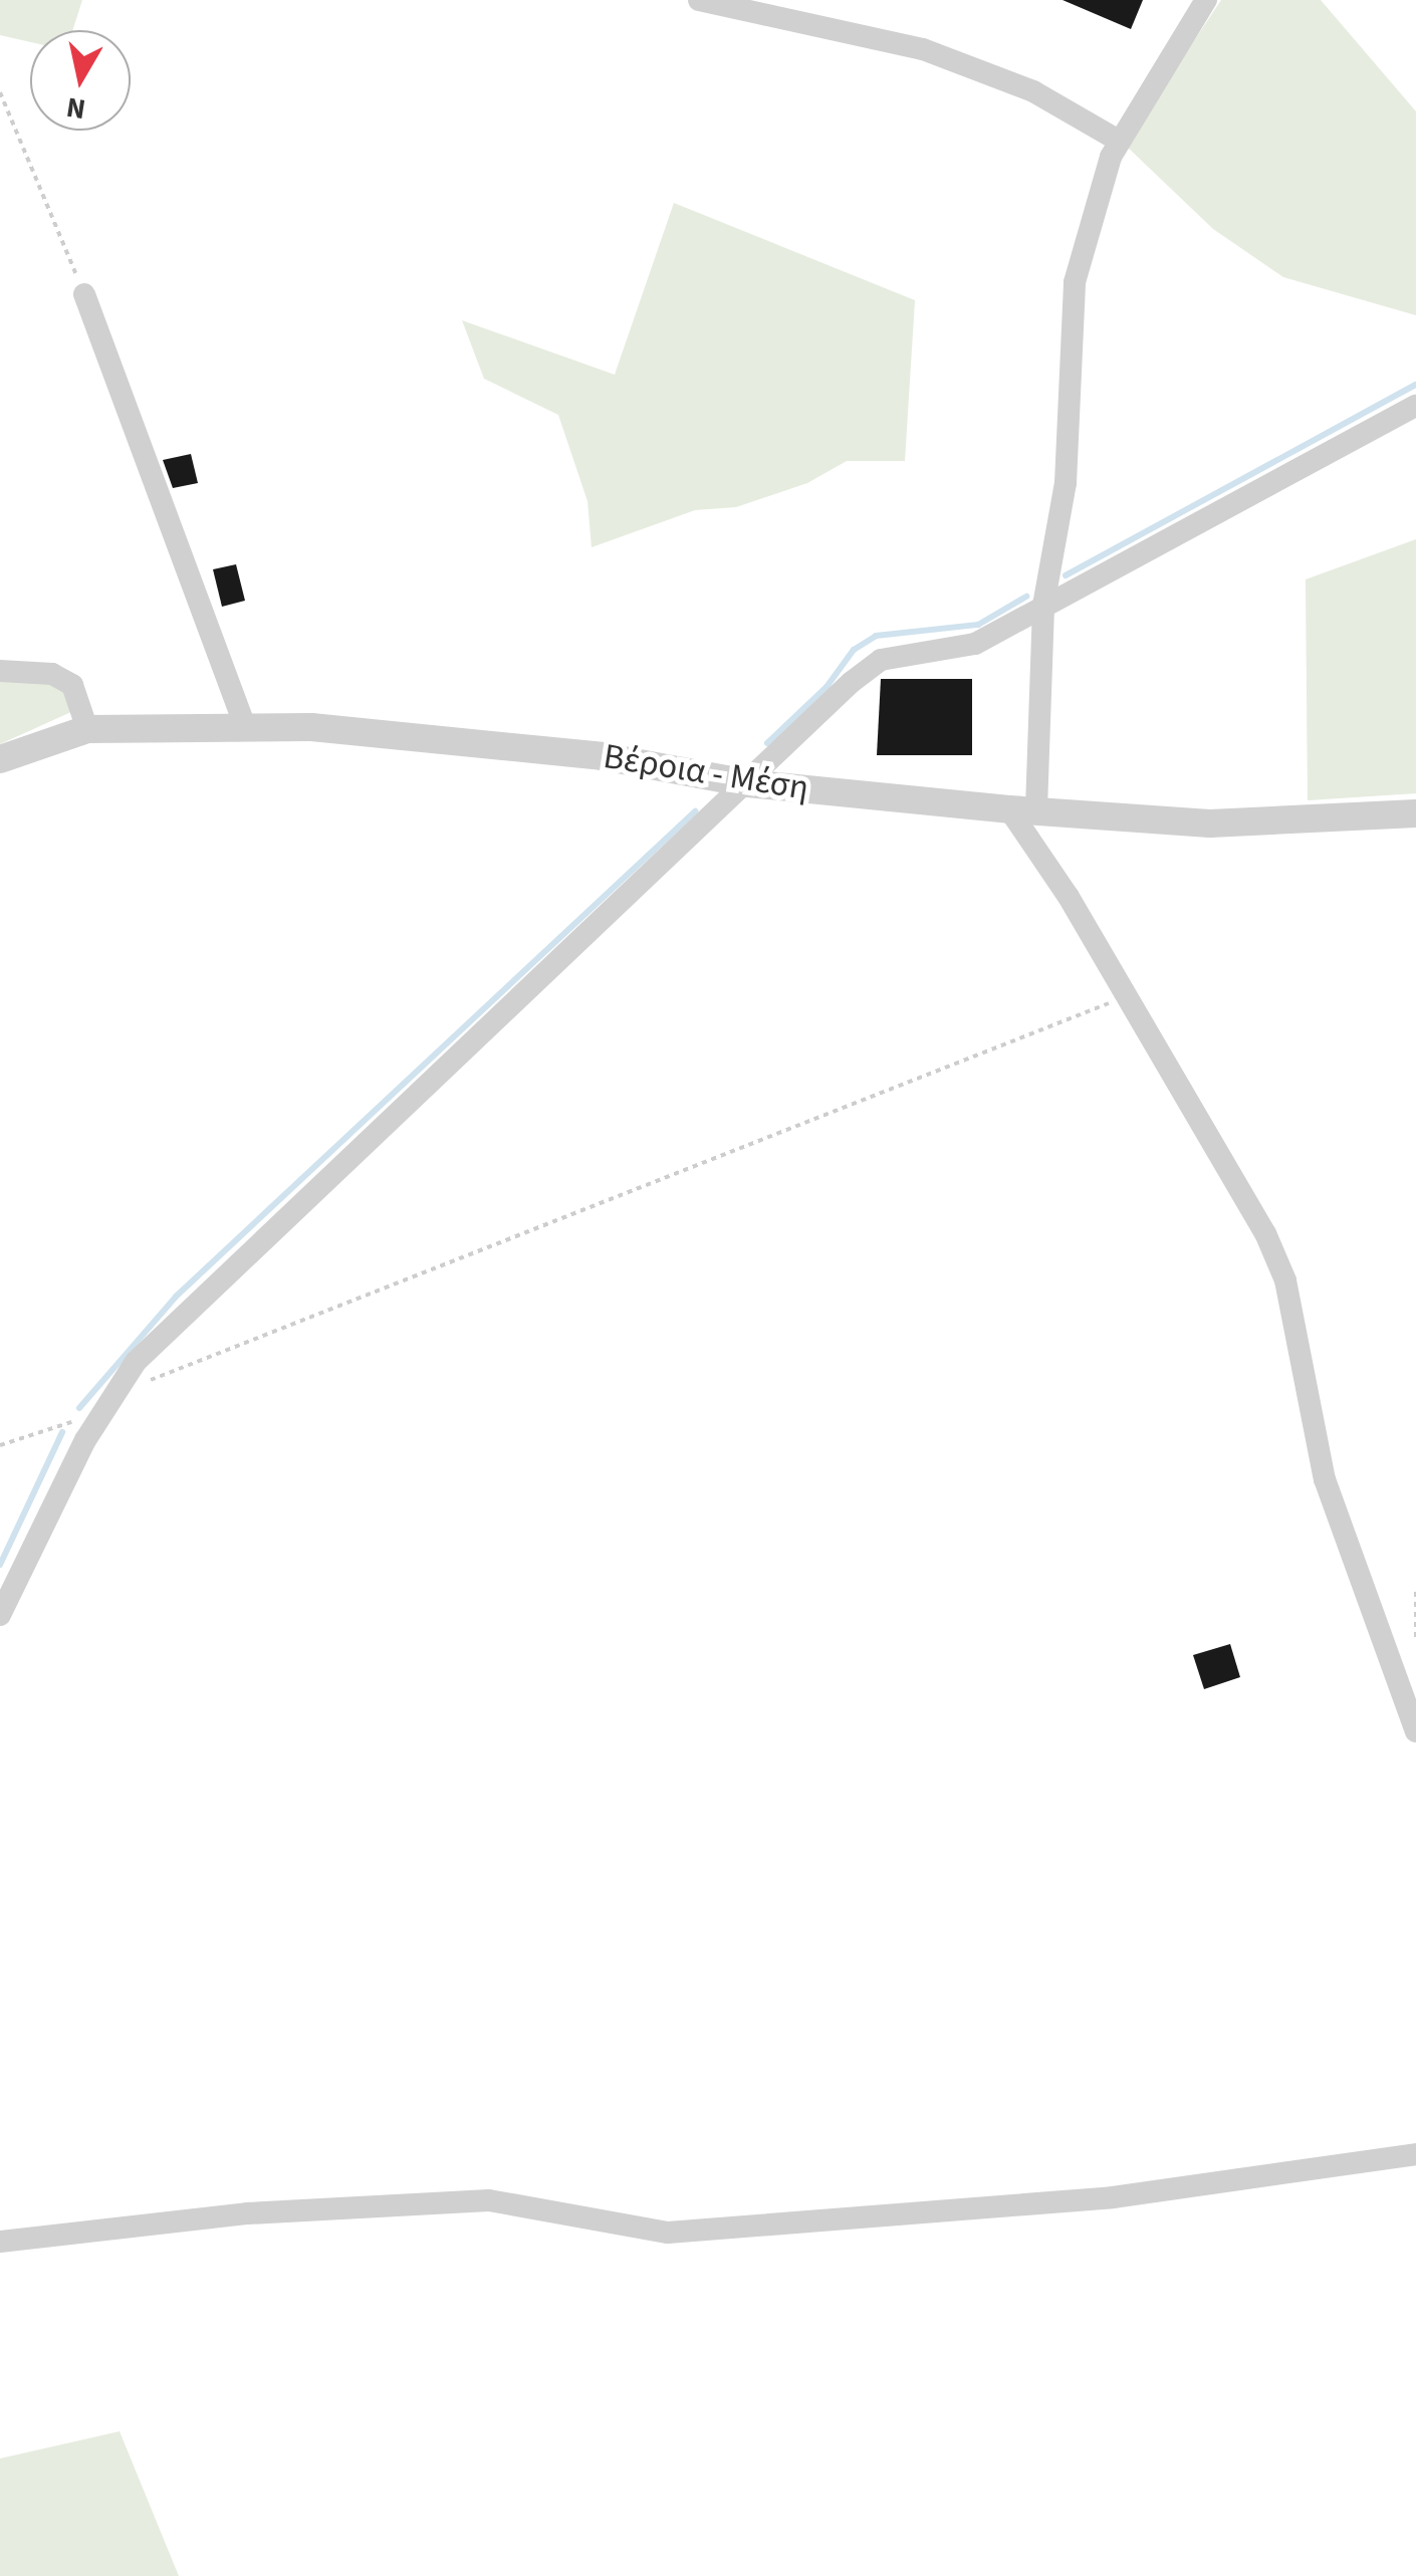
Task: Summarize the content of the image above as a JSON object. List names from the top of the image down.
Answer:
{
  "streets": {
    "street": ["Βέροια - Μέση"]
  },
  "north": "bottom"
}
